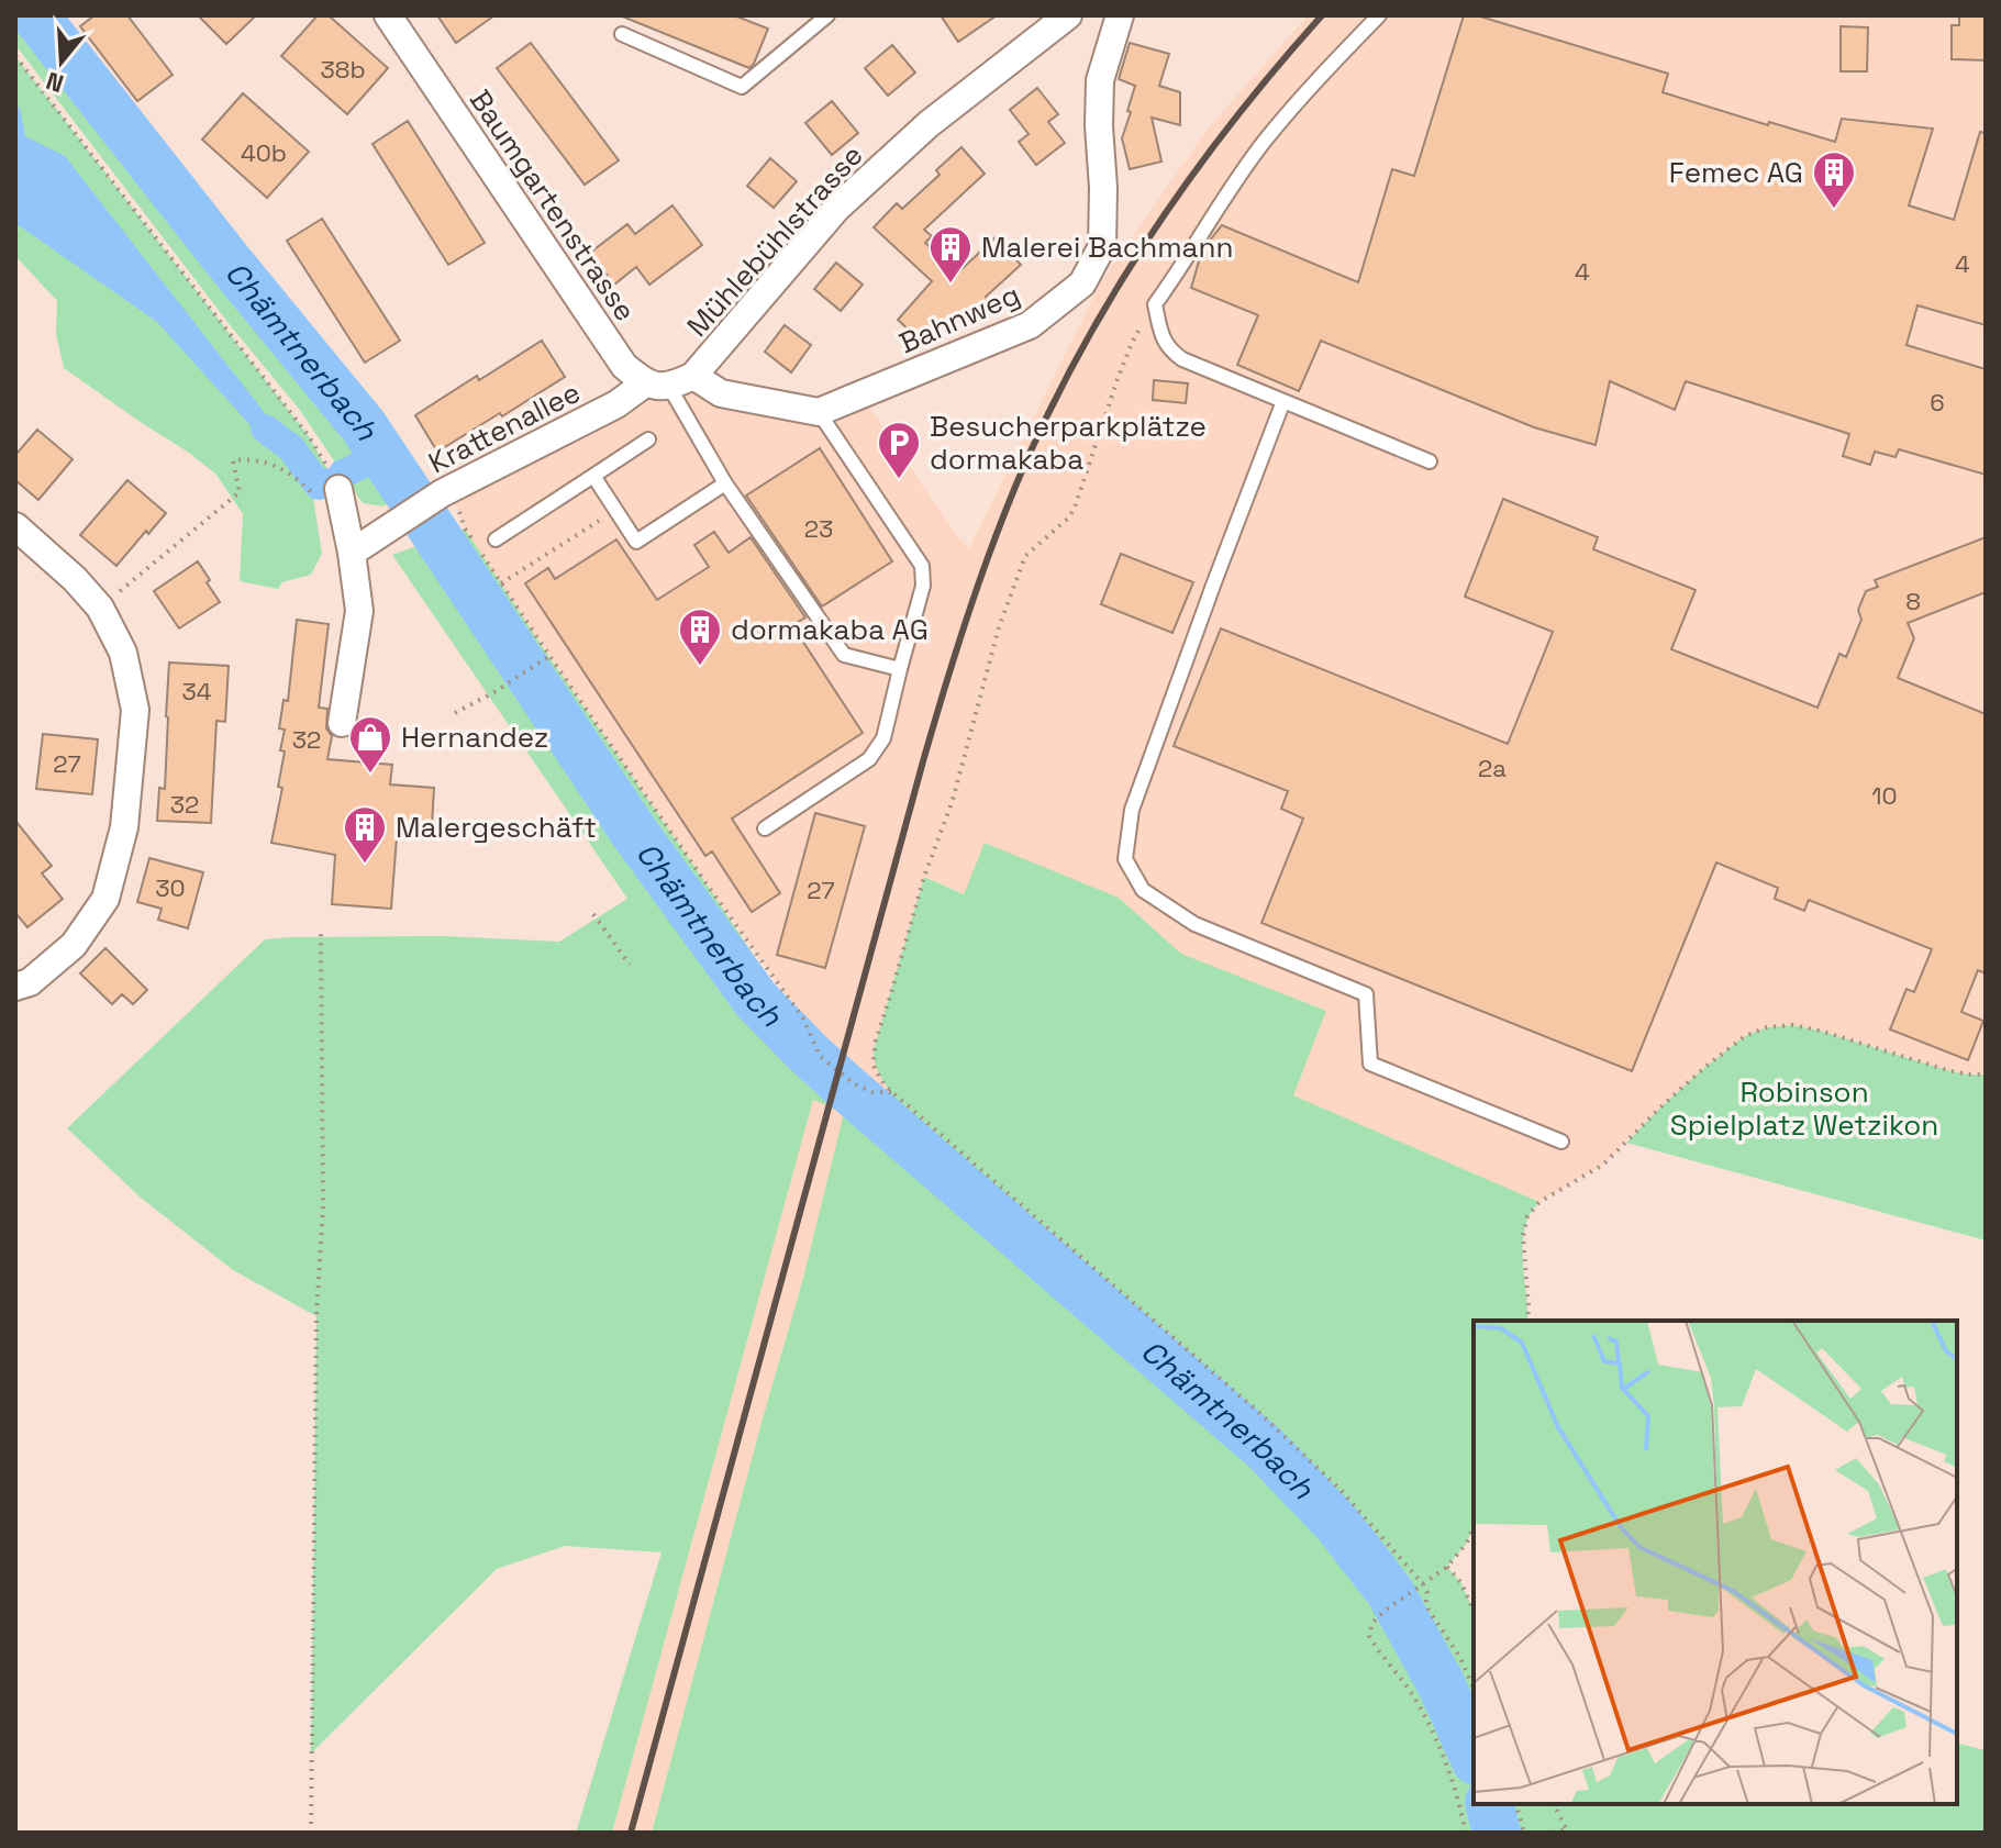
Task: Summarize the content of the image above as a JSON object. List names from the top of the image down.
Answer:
{
  "streets": {
    "street": [
      "Baumgartenstrasse",
      "Mühlebühlstrasse",
      "Bahnweg",
      "Krattenallee"
    ]
  },
  "crossings": [
    ["Baumgartenstrasse", "Mühlebühlstrasse"],
    ["Baumgartenstrasse", "Krattenallee"],
    ["Mühlebühlstrasse", "Krattenallee"]
  ],
  "water": ["Chämtnerbach"],
  "parks": ["Robinson Spielplatz Wetzikon"],
  "places": {
    "building": [
      "Femec AG",
      "Malerei Bachmann",
      "dormakaba AG",
      "Malergeschäft"
    ],
    "parking": ["Besucherparkplätze dormakaba"],
    "shop": ["Hernandez"]
  },
  "house_numbers": [
    "38b",
    "40b",
    "4",
    "4",
    "6",
    "23",
    "8",
    "34",
    "32",
    "27",
    "2a",
    "10",
    "32",
    "30",
    "27"
  ],
  "north": "bottom"
}
